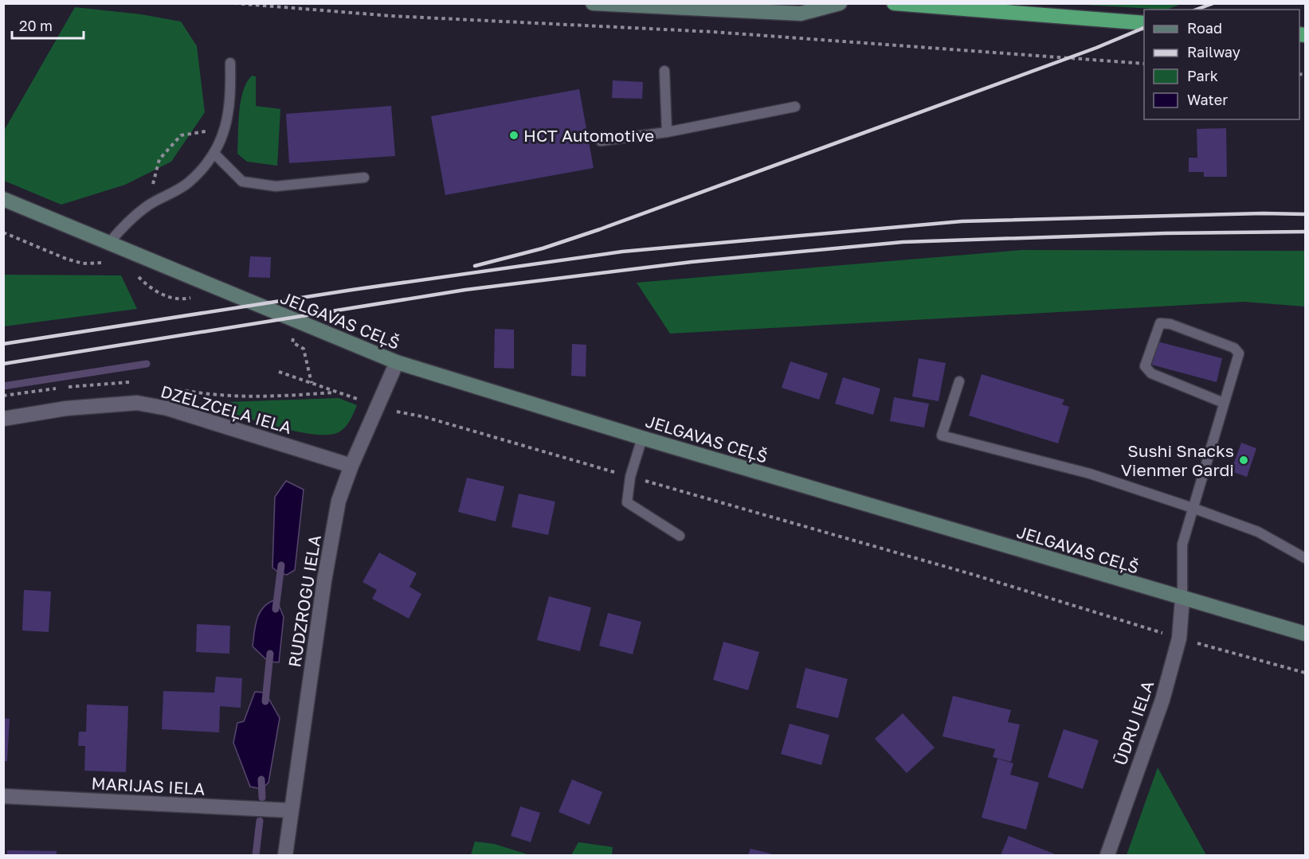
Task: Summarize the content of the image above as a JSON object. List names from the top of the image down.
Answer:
{
  "streets": {
    "main road": ["JELGAVAS CEĻŠ"],
    "street": [
      "DZELZCEĻA IELA",
      "RUDZROGU IELA",
      "ŪDRU IELA",
      "MARIJAS IELA"
    ]
  },
  "crossings": [
    ["JELGAVAS CEĻŠ", "RUDZROGU IELA"],
    ["JELGAVAS CEĻŠ", "ŪDRU IELA"],
    ["DZELZCEĻA IELA", "RUDZROGU IELA"],
    ["RUDZROGU IELA", "MARIJAS IELA"]
  ],
  "places": ["HCT Automotive", "Sushi Snacks Vienmer Gardi"],
  "legend": [
    "Road",
    "Railway",
    "Park",
    "Water"
  ],
  "scale_bar": "20 m"
}
